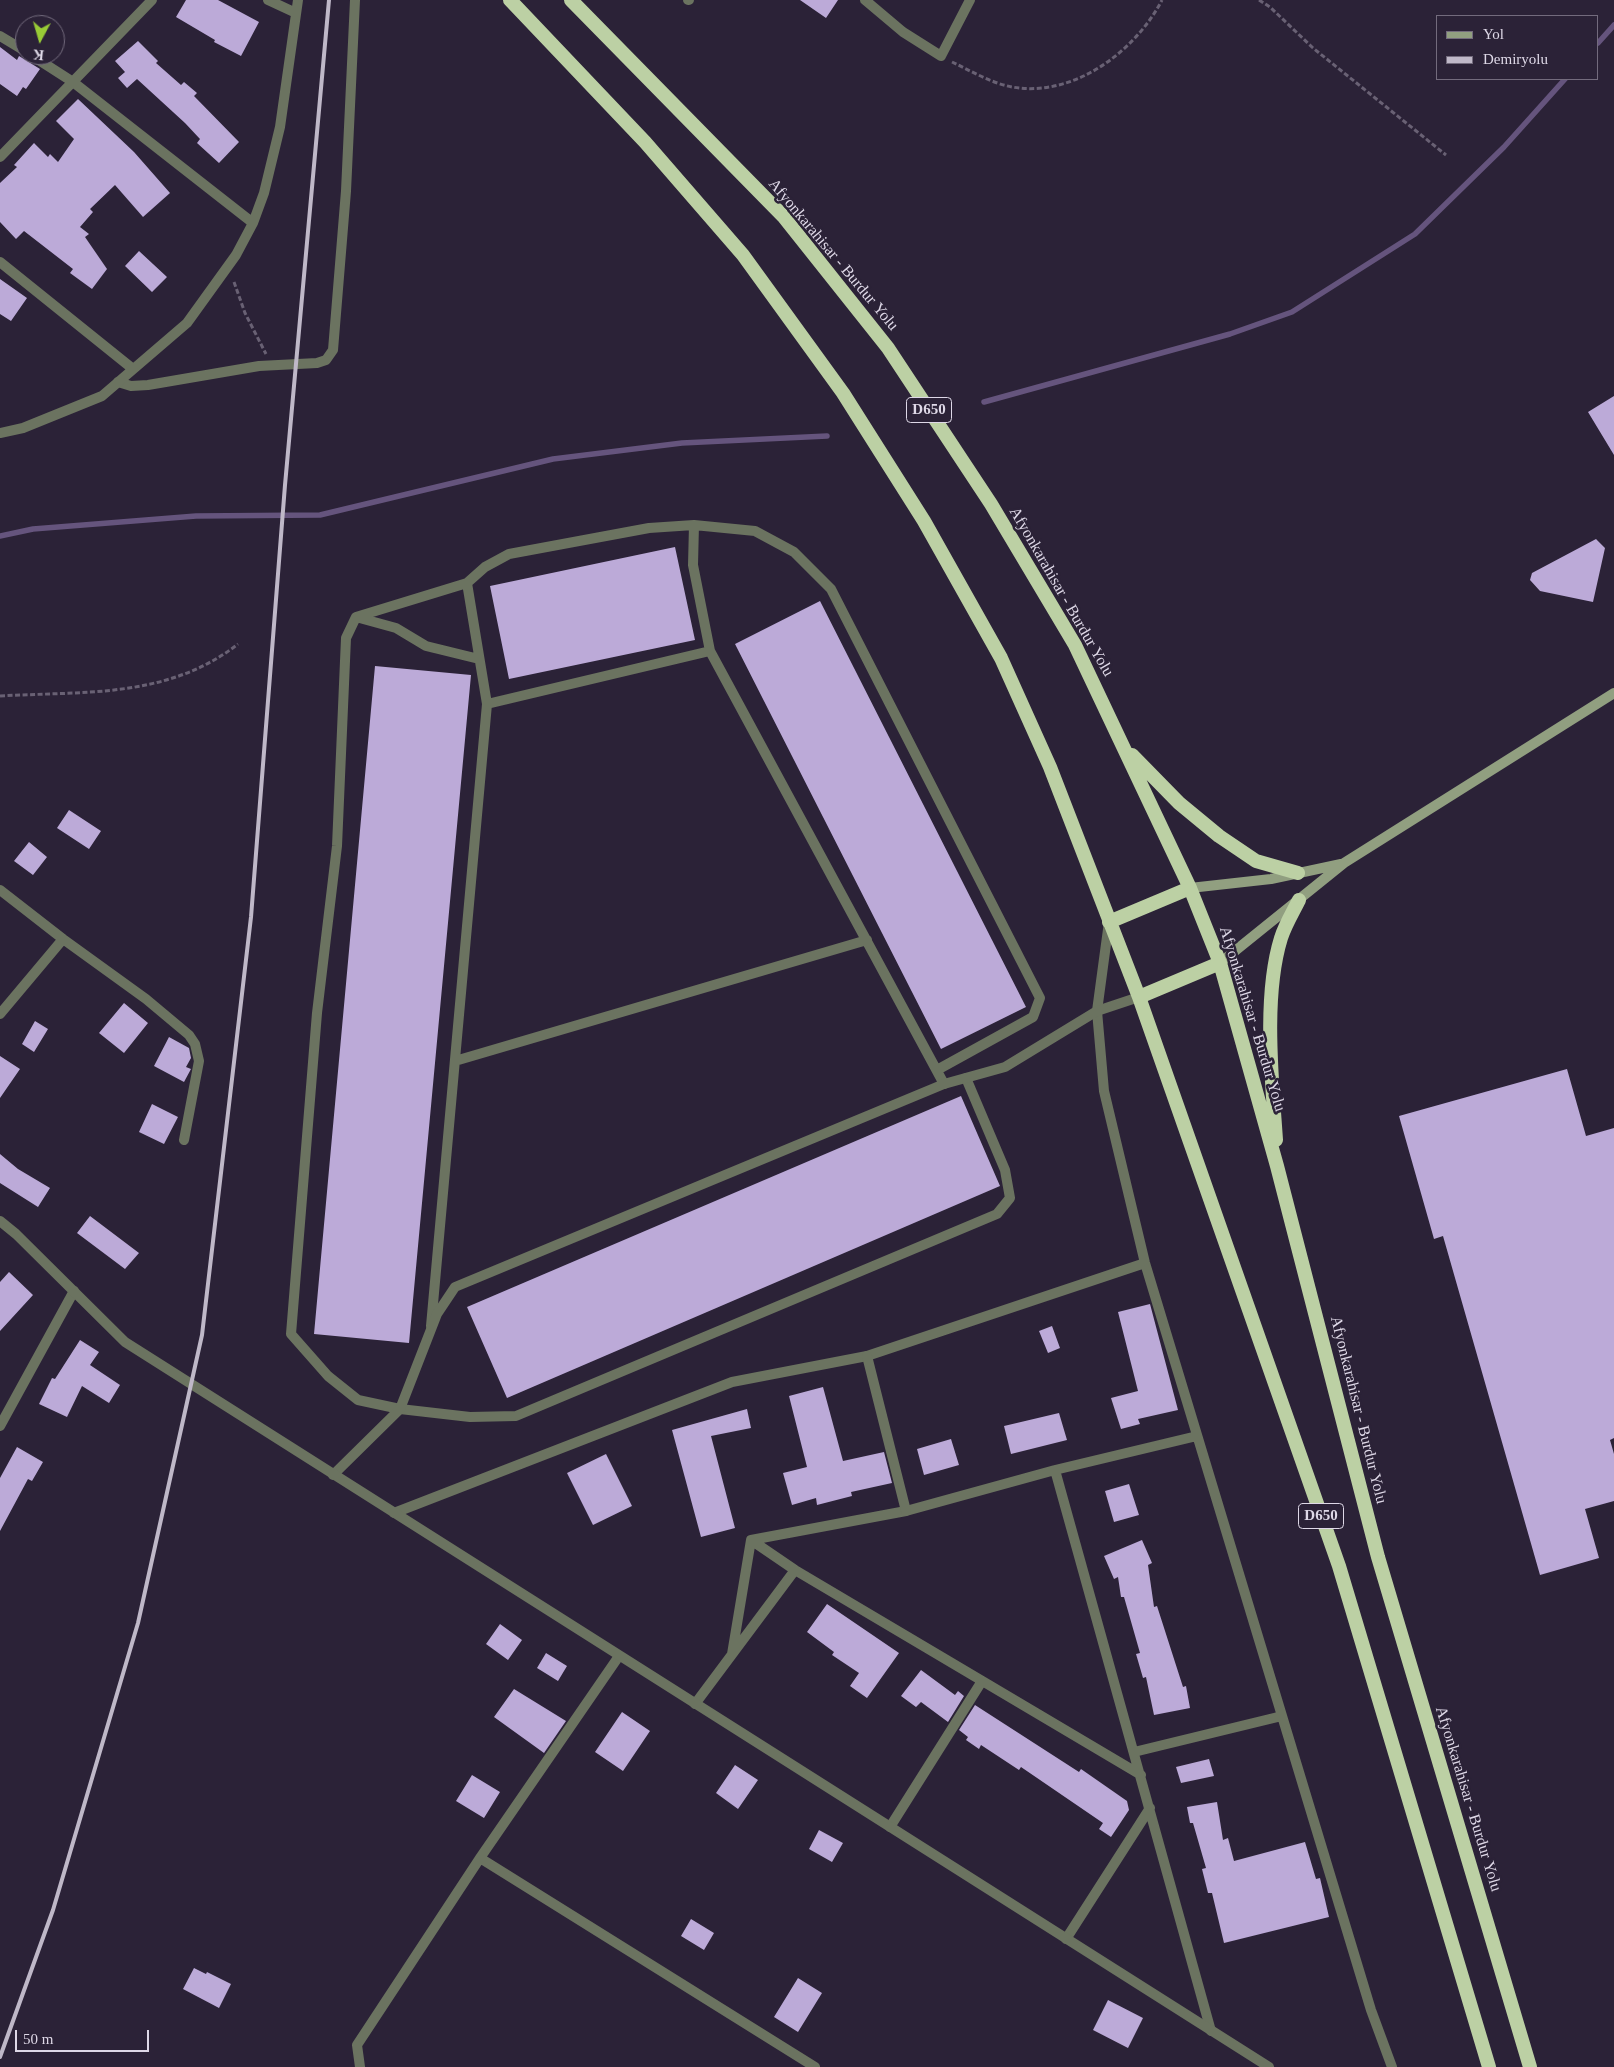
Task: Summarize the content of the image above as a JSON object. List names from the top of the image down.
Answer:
{
  "streets": {
    "highway": ["Afyonkarahisar - Burdur Yolu", "D650"]
  },
  "legend": ["Yol", "Demiryolu"],
  "scale_bar": "50 m",
  "north": "bottom"
}
